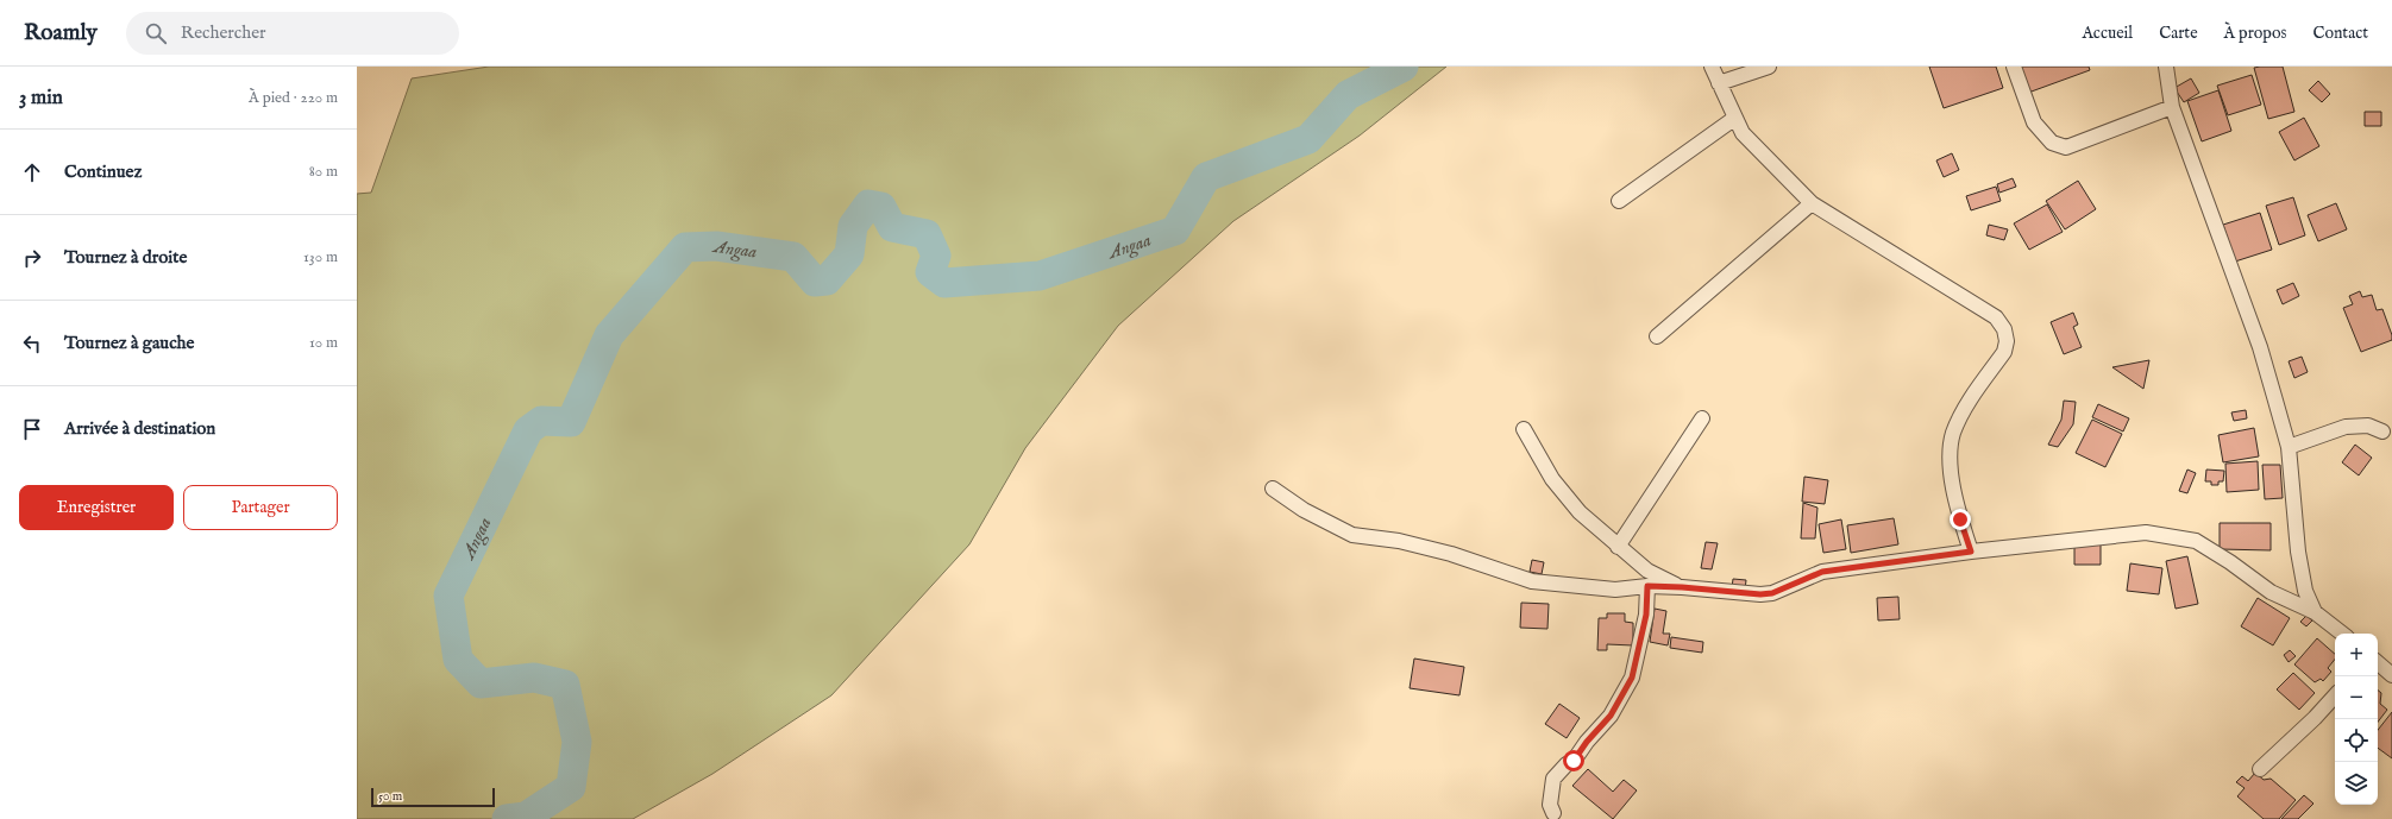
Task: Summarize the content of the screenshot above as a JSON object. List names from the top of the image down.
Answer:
{
  "water": ["Angaa"],
  "scale_bar": "50 m",
  "page": {
    "header": "Roamly",
    "search": "Rechercher",
    "nav": [
      "Accueil",
      "Carte",
      "À propos",
      "Contact"
    ],
    "heading": ["3 min", "À pied · 220 m"],
    "list": [
      ["Continuez", "80 m"],
      ["Tournez à droite", "130 m"],
      ["Tournez à gauche", "10 m"],
      "Arrivée à destination"
    ],
    "buttons": ["Enregistrer", "Partager"],
    "map_buttons": ["+", "−"],
    "scale": "50 m"
  }
}
